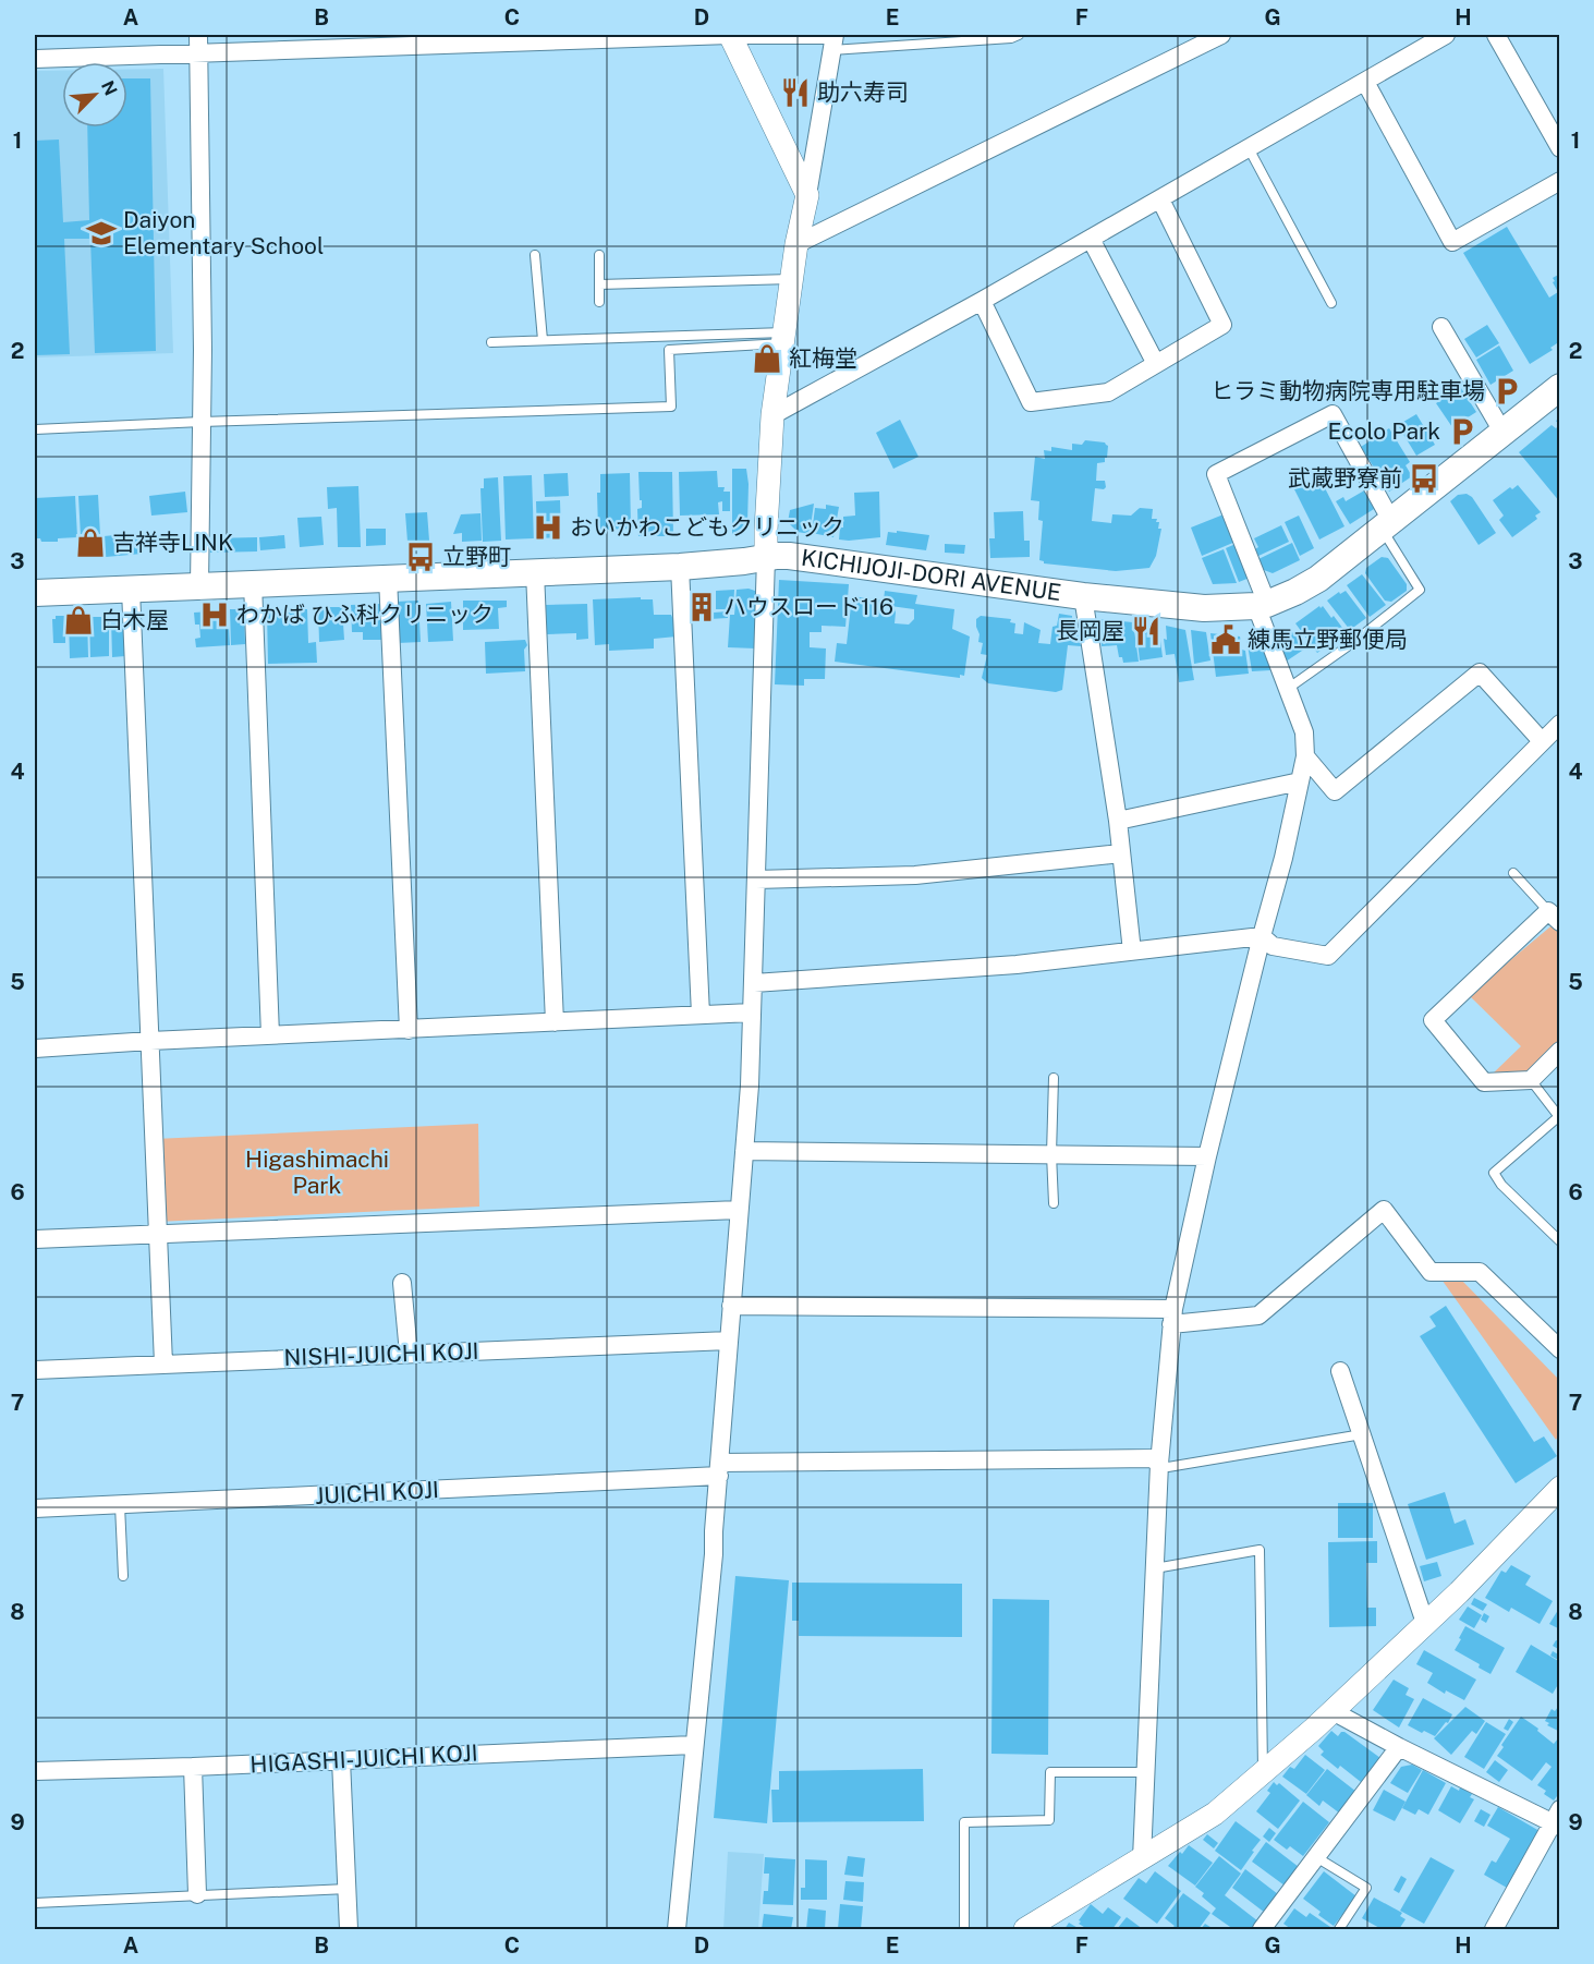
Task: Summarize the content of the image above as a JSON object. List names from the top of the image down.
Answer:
{
  "streets": {
    "main road": ["KICHIJOJI-DORI AVENUE"],
    "street": ["NISHI-JUICHI KOJI", "JUICHI KOJI", "HIGASHI-JUICHI KOJI"]
  },
  "parks": ["Higashimachi Park"],
  "places": {
    "restaurant": ["助六寿司", "長岡屋"],
    "school or university": ["Daiyon Elementary School"],
    "shop": ["紅梅堂", "吉祥寺LINK", "白木屋"],
    "parking": ["ヒラミ動物病院専用駐車場", "Ecolo Park"],
    "bus stop": ["武蔵野寮前", "立野町"],
    "hospital": ["おいかわこどもクリニック", "わかば ひふ科クリニック"],
    "building": ["ハウスロード116"],
    "public building": ["練馬立野郵便局"]
  },
  "north": "top right",
  "grid": {
    "columns": [
      "A",
      "B",
      "C",
      "D",
      "E",
      "F",
      "G",
      "H"
    ],
    "rows": [
      "1",
      "2",
      "3",
      "4",
      "5",
      "6",
      "7",
      "8",
      "9"
    ]
  }
}
